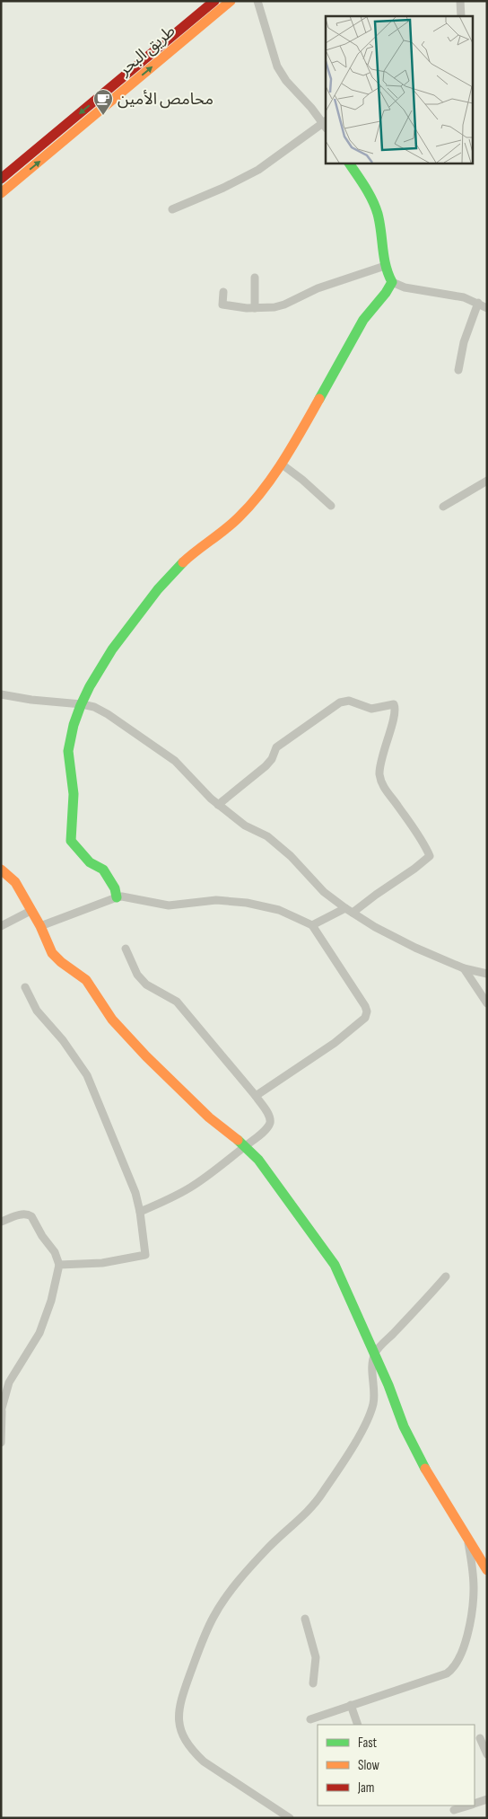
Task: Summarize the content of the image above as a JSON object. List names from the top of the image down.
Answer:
{
  "streets": {
    "main road": ["طريق البحر"]
  },
  "places": {
    "cafe": ["محامص الأمين"]
  },
  "legend": ["Fast", "Slow", "Jam"]
}
